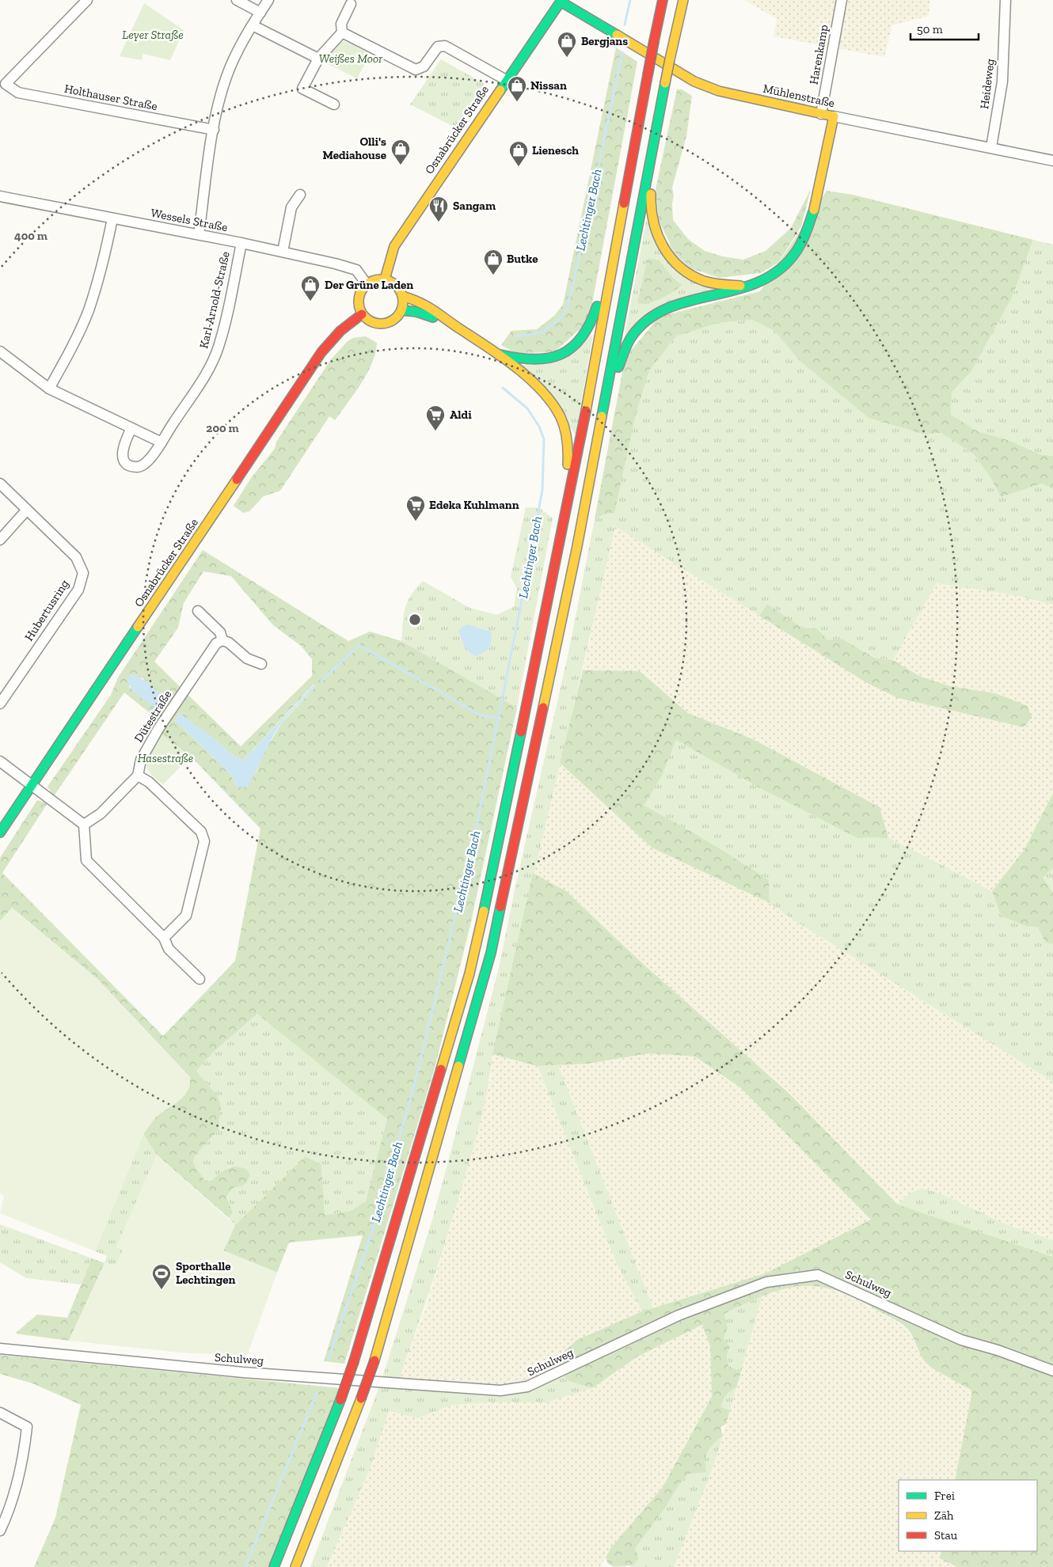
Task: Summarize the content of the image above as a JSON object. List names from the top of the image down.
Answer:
{
  "streets": {
    "main road": ["Mühlenstraße", "Osnabrücker Straße"],
    "street": [
      "Harenkamp",
      "Heideweg",
      "Holthauser Straße",
      "Wessels Straße",
      "Karl-Arnold-Straße",
      "Hubertusring",
      "Dütestraße",
      "Schulweg"
    ]
  },
  "crossings": [
    ["Harenkamp", "Mühlenstraße"],
    ["Heideweg", "Mühlenstraße"],
    ["Mühlenstraße", "Osnabrücker Straße"],
    ["Osnabrücker Straße", "Wessels Straße"],
    ["Wessels Straße", "Karl-Arnold-Straße"]
  ],
  "water": ["Lechtinger Bach"],
  "parks": ["Leyer Straße", "Weißes Moor", "Hasestraße"],
  "places": {
    "shop": [
      "Bergjans",
      "Nissan",
      "Olli's Mediahouse",
      "Lienesch",
      "Butke",
      "Der Grüne Laden"
    ],
    "restaurant": ["Sangam"],
    "supermarket": ["Aldi", "Edeka Kuhlmann"],
    "sports": ["Sporthalle Lechtingen"]
  },
  "legend": ["Frei", "Zäh", "Stau"],
  "scale_bar": "50 m",
  "rings": ["400 m", "200 m"]
}
